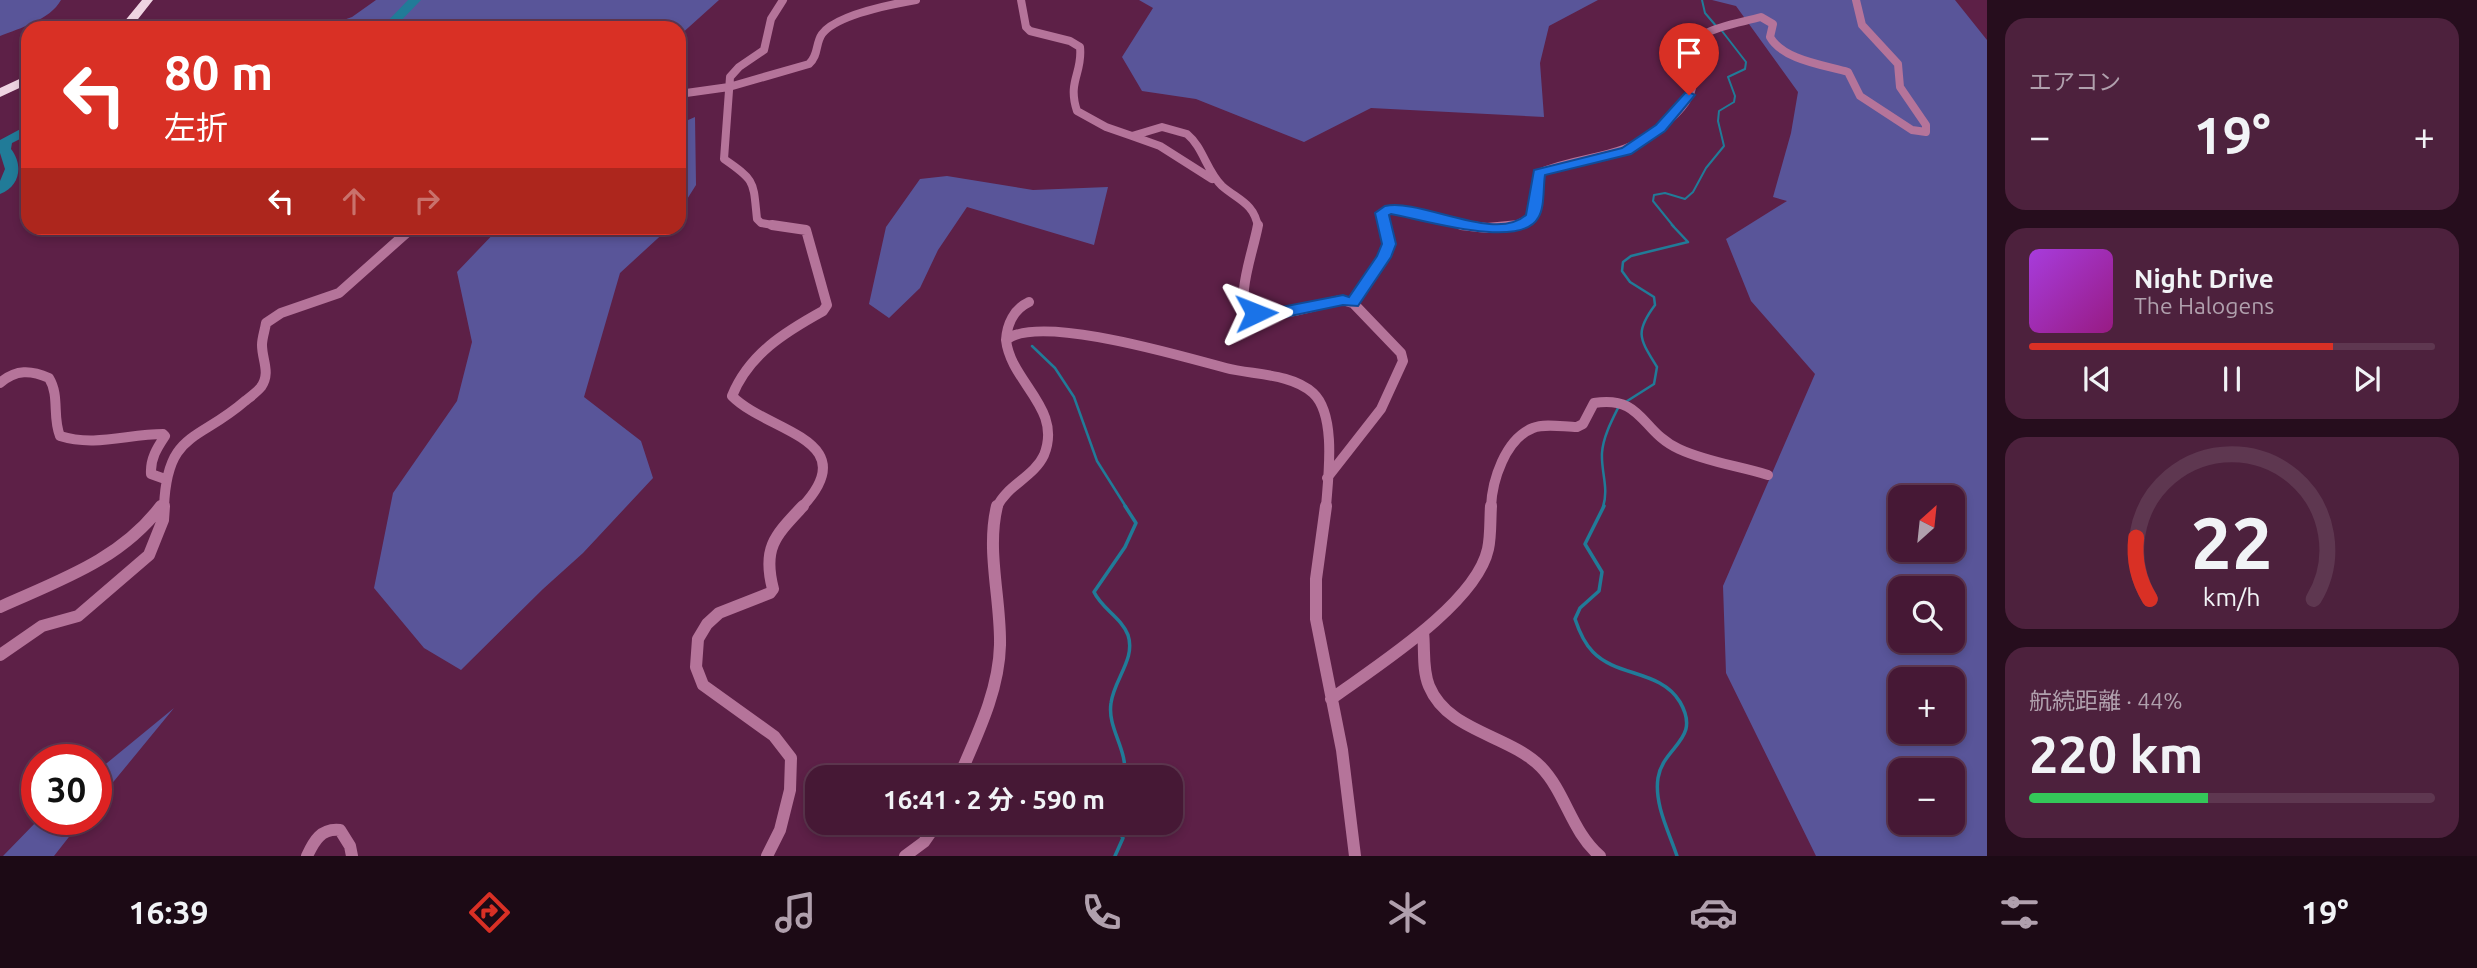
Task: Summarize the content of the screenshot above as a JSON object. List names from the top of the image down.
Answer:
{
  "north": "top right",
  "page": {
    "tile": [
      "エアコン",
      ["航続距離 · 44%", "220 km"]
    ],
    "turn": ["80 m", "左折"],
    "heat": ["−", "19°", "+"],
    "song": ["Night Drive", "The Halogens"],
    "map_buttons": ["+", "−"],
    "limit": "30",
    "trip": "16:41 · 2 分 · 590 m",
    "tabs": ["16:39", "19°"],
    "gauge": ["22", "km/h"]
  }
}
